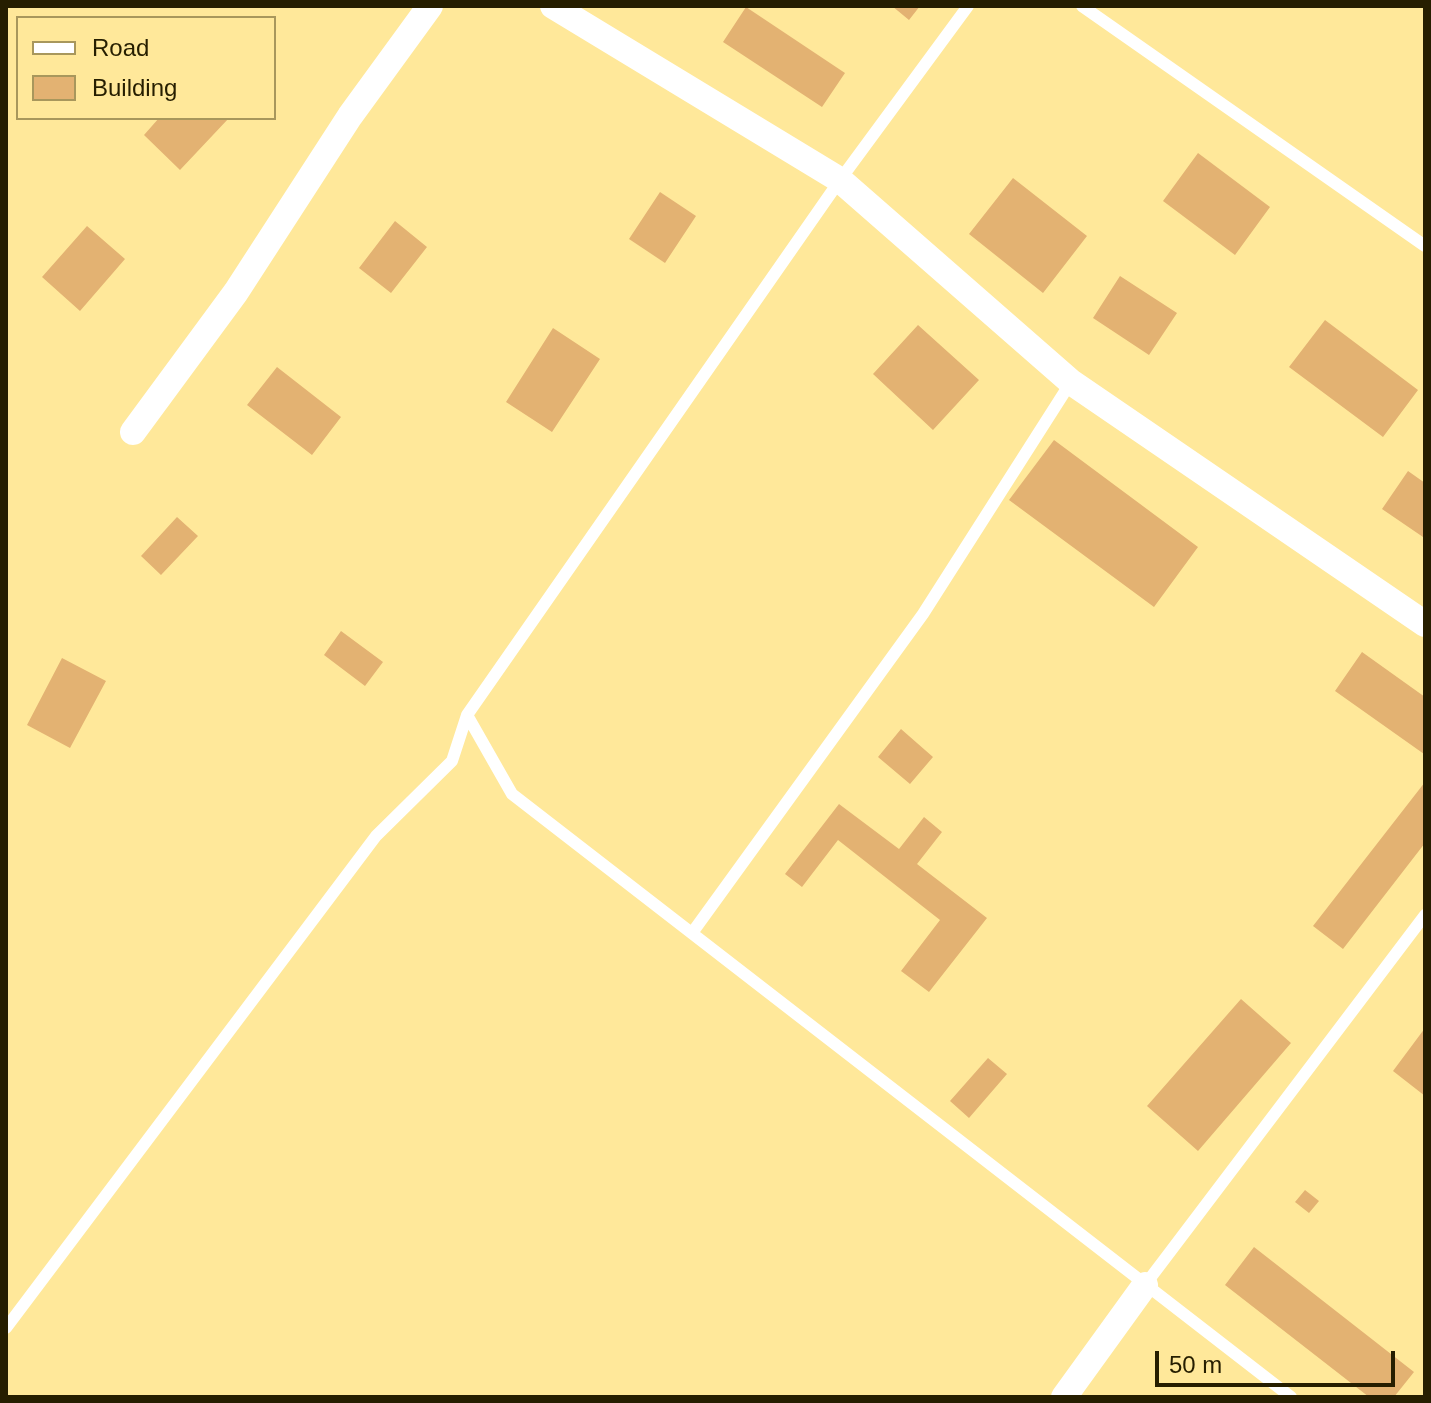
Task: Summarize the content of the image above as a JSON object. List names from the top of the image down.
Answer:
{
  "legend": ["Road", "Building"],
  "scale_bar": "50 m"
}
